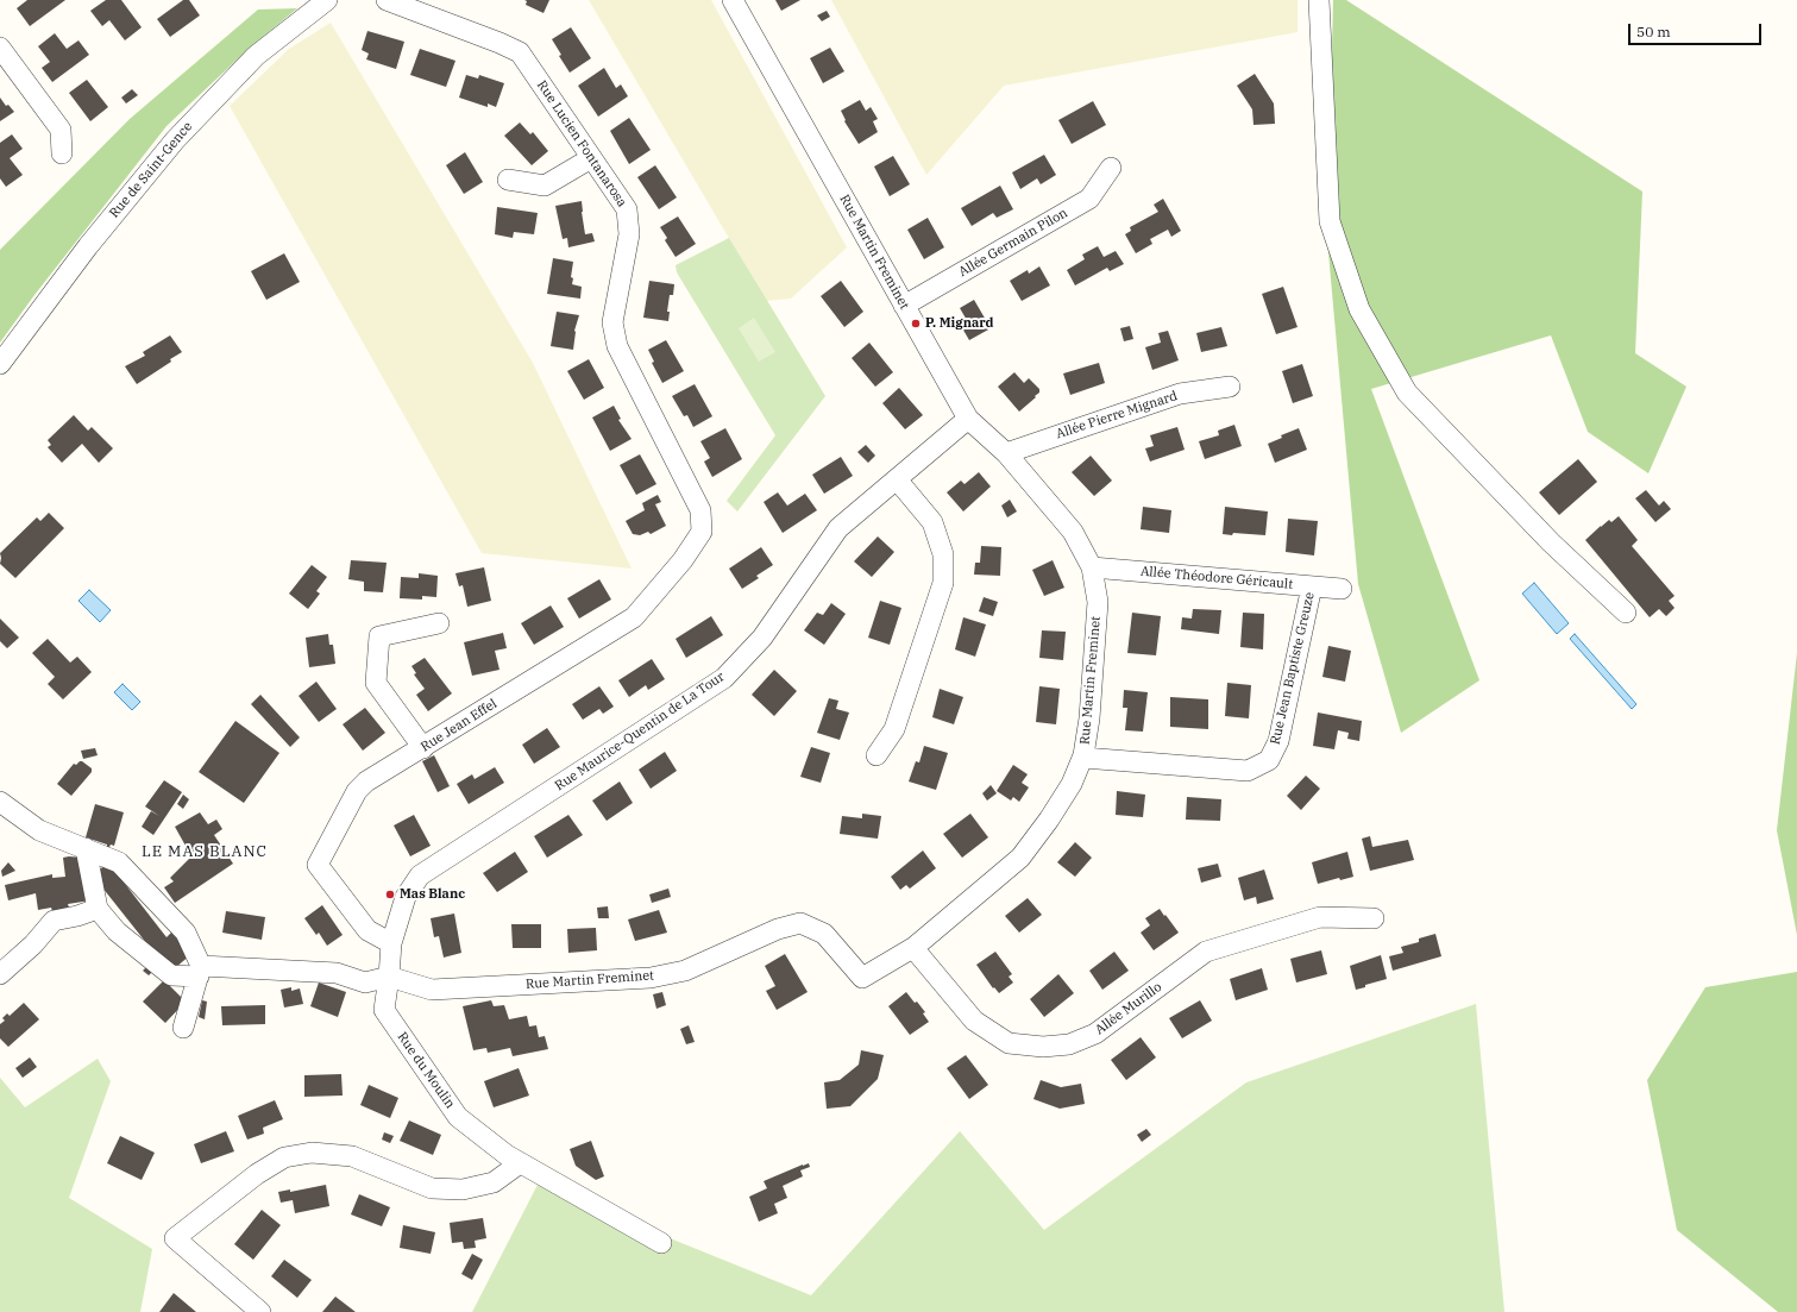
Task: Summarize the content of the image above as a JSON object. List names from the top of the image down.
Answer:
{
  "streets": {
    "street": [
      "Rue Lucien Fontanarosa",
      "Rue de Saint-Gence",
      "Allée Germain Pilon",
      "Rue Martin Freminet",
      "Allée Pierre Mignard",
      "Allée Théodore Géricault",
      "Rue Jean Baptiste Greuze",
      "Rue Jean Effel",
      "Rue Maurice-Quentin de La Tour",
      "Allée Murillo",
      "Rue du Moulin"
    ]
  },
  "crossings": [
    ["Rue Lucien Fontanarosa", "Rue Jean Effel"],
    ["Allée Germain Pilon", "Rue Martin Freminet"],
    ["Rue Martin Freminet", "Allée Pierre Mignard"],
    ["Rue Martin Freminet", "Allée Théodore Géricault"],
    ["Rue Martin Freminet", "Rue Jean Baptiste Greuze"],
    ["Rue Martin Freminet", "Rue Maurice-Quentin de La Tour"],
    ["Rue Martin Freminet", "Allée Murillo"],
    ["Rue Martin Freminet", "Rue du Moulin"],
    ["Allée Théodore Géricault", "Rue Jean Baptiste Greuze"],
    ["Rue Jean Effel", "Rue Maurice-Quentin de La Tour"],
    ["Rue Maurice-Quentin de La Tour", "Rue du Moulin"]
  ],
  "districts": ["LE MAS BLANC"],
  "places": ["P. Mignard", "Mas Blanc"],
  "scale_bar": "50 m"
}
